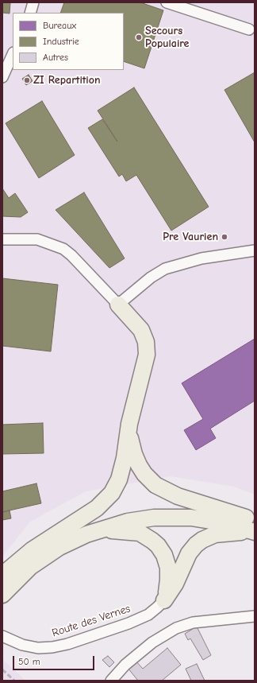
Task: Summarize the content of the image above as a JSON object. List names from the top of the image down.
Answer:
{
  "streets": {
    "street": ["Route des Vernes"]
  },
  "places": ["Secours Populaire", "ZI Repartition", "Pre Vaurien"],
  "legend": ["Bureaux", "Industrie", "Autres"],
  "scale_bar": "50 m"
}
